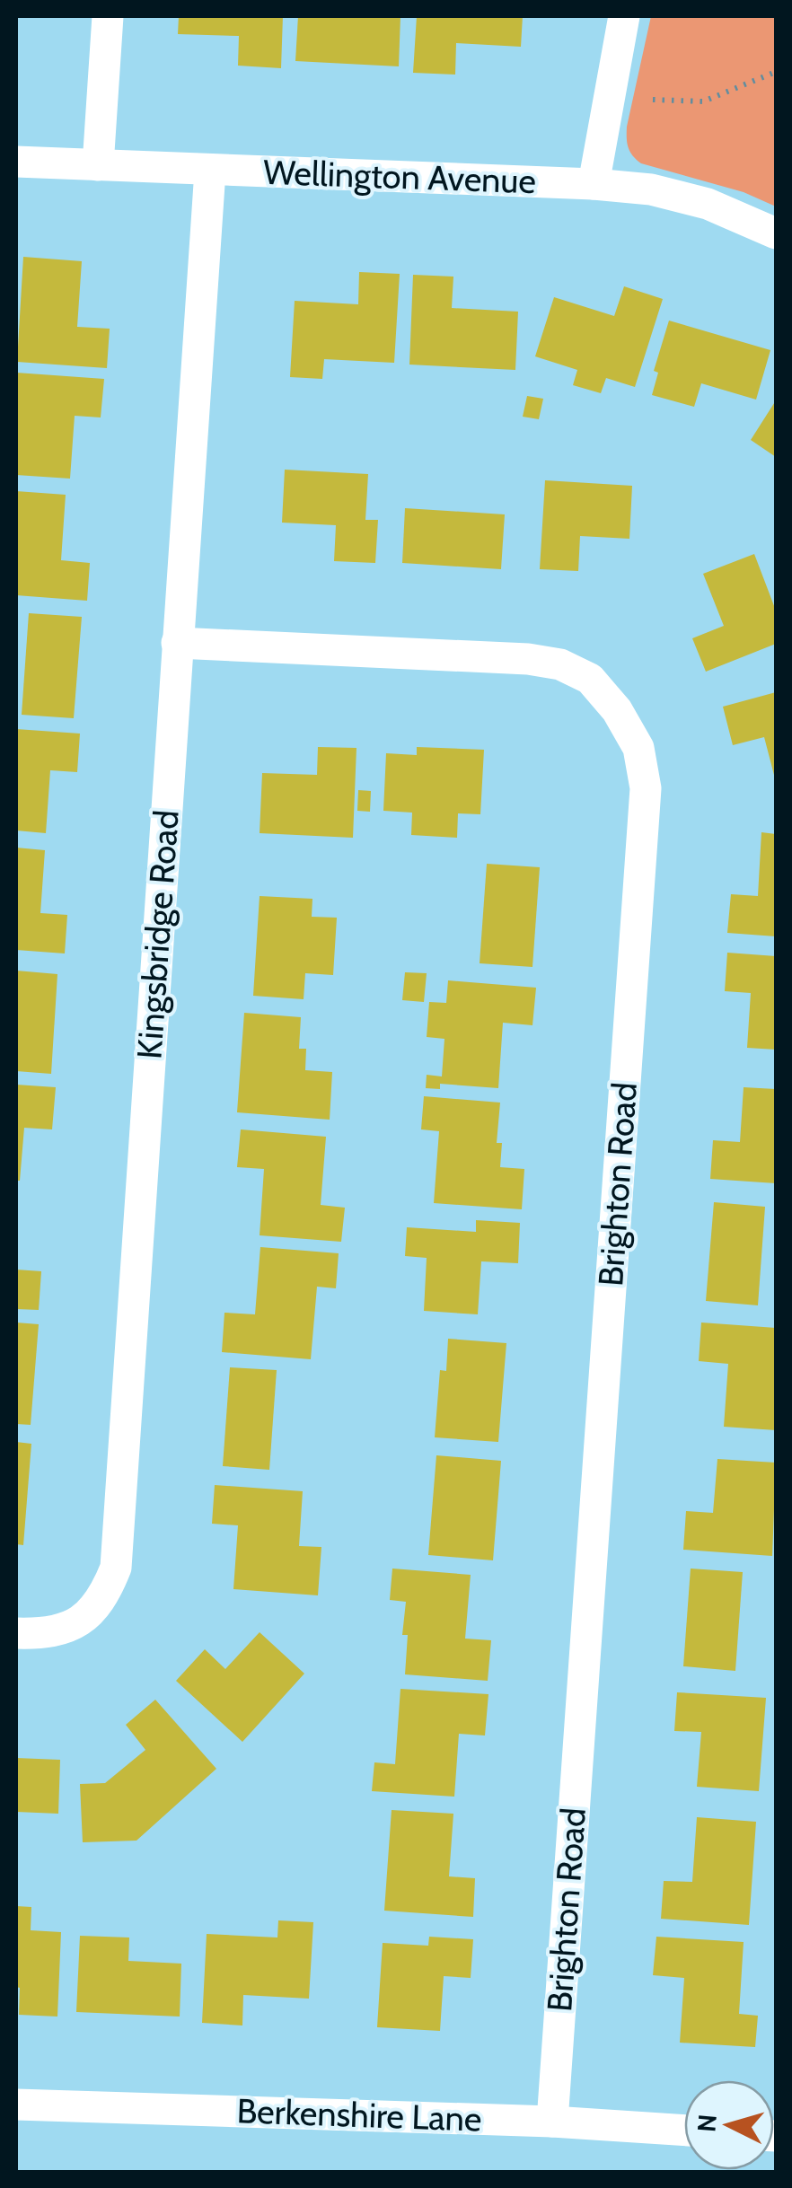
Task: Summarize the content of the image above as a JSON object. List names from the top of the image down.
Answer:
{
  "streets": {
    "street": [
      "Wellington Avenue",
      "Kingsbridge Road",
      "Brighton Road",
      "Berkenshire Lane"
    ]
  },
  "crossings": [
    ["Wellington Avenue", "Kingsbridge Road"],
    ["Kingsbridge Road", "Brighton Road"],
    ["Brighton Road", "Berkenshire Lane"]
  ],
  "north": "left"
}
